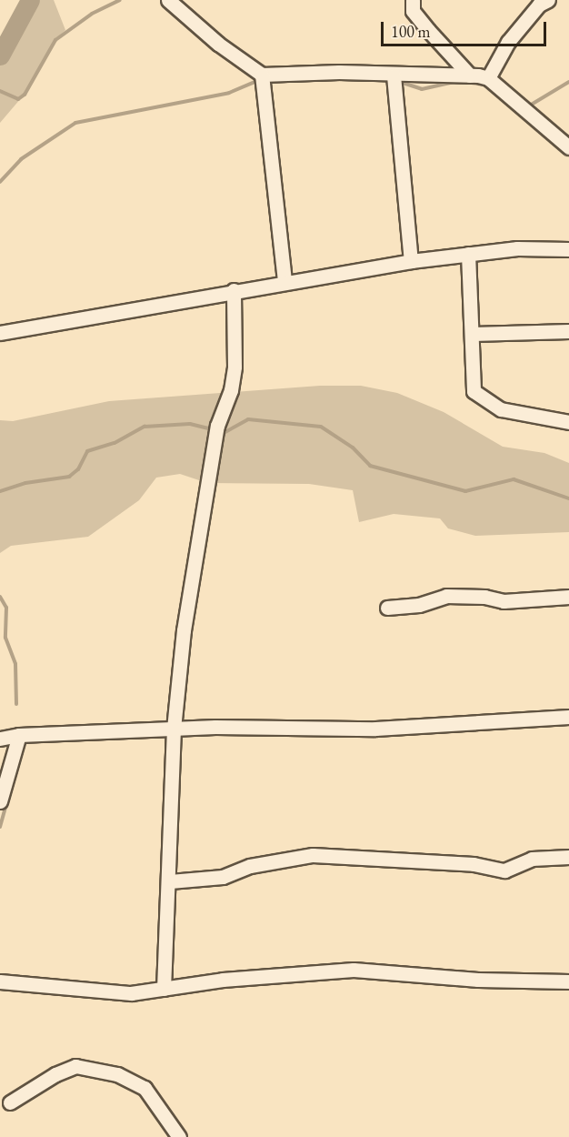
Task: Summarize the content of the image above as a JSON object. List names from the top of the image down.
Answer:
{
  "scale_bar": "100 m"
}
